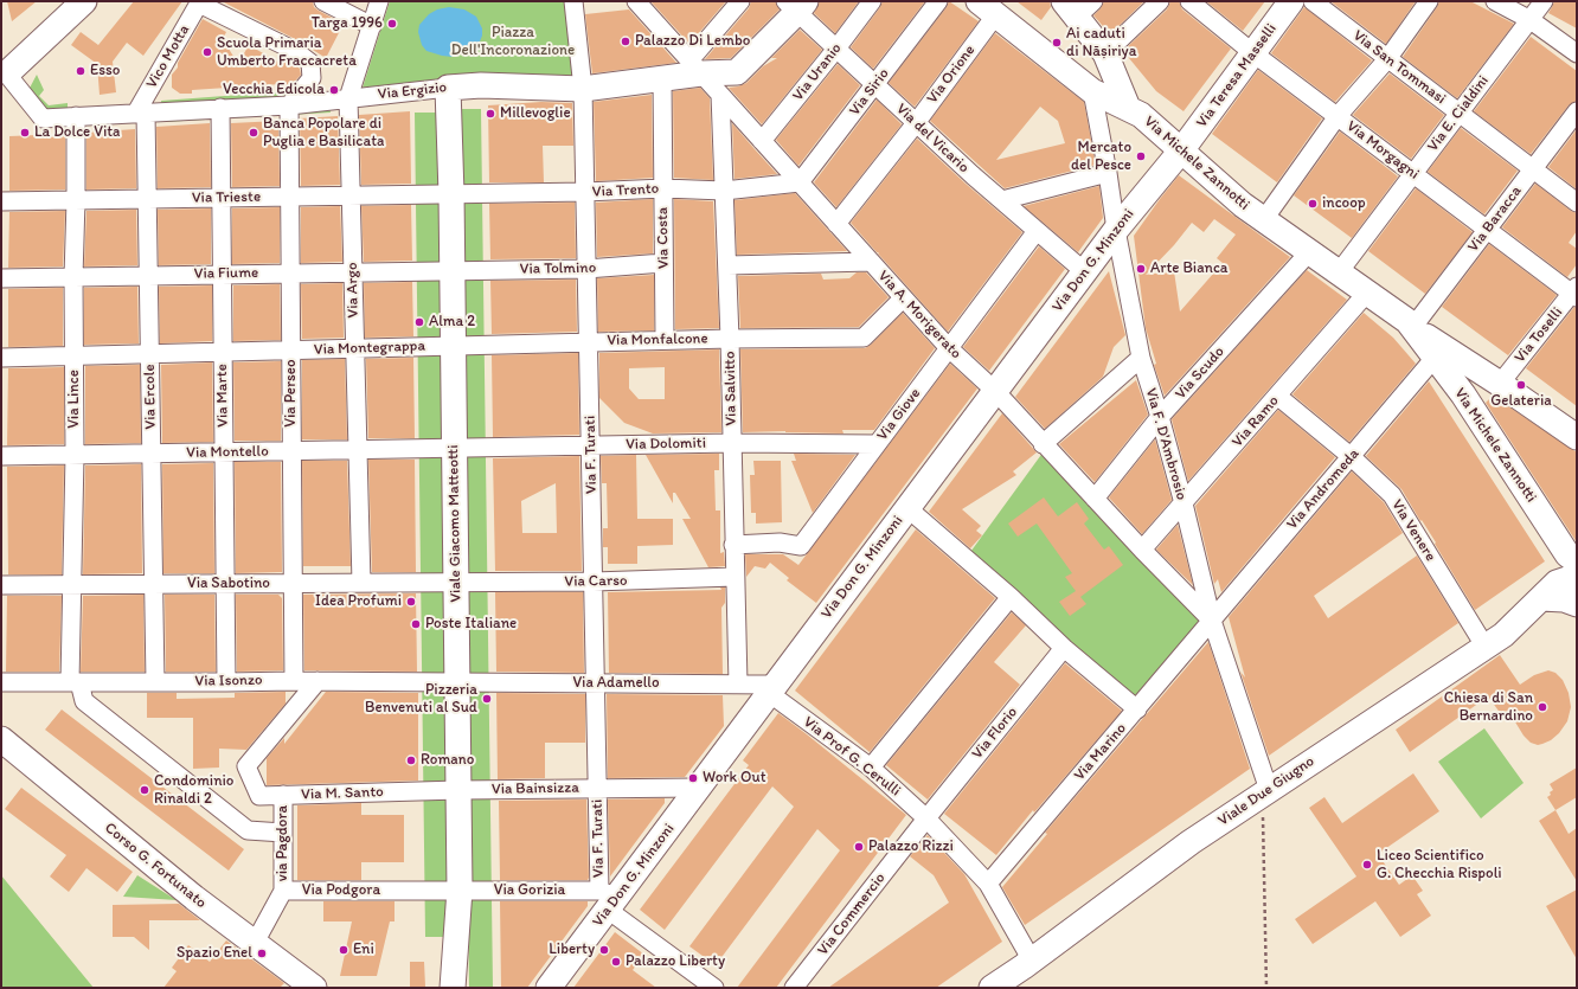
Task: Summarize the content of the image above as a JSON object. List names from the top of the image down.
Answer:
{
  "streets": {
    "street": [
      "Vico Motta",
      "Via San Tommasi",
      "Via Uranio",
      "Via Orione",
      "Via Teresa Masselli",
      "Via Ergizio",
      "Via Sirio",
      "Via E. Cialdini",
      "Via del Vicario",
      "Via Morgagni",
      "Via Michele Zannotti",
      "Via Trento",
      "Via Trieste",
      "Via Baracca",
      "Via Costa",
      "Via Don G. Minzoni",
      "Via Tolmino",
      "Via Fiume",
      "Via Argo",
      "Via A. Morigerato",
      "Via Toselli",
      "Via Monfalcone",
      "Via Montegrappa",
      "Via Scudo",
      "Via Salvitto",
      "Via Perseo",
      "Via Marte",
      "Via Ercole",
      "Via Lince",
      "Via Giove",
      "Via Ramo",
      "Via Dolomiti",
      "Via F. D'Ambrosio",
      "Via Montello",
      "Via F. Turati",
      "Via Andromeda",
      "Viale Giacomo Matteotti",
      "Via Venere",
      "Via Carso",
      "Via Sabotino",
      "Via Isonzo",
      "Via Adamello",
      "Via Florio",
      "Via Marino",
      "Via Prof G. Cerulli",
      "Via Bainsizza",
      "Viale Due Giugno",
      "Via M. Santo",
      "via Pagdora",
      "Corso G. Fortunato",
      "Via Podgora",
      "Via Gorizia",
      "Via Commercio"
    ]
  },
  "crossings": [
    ["Vico Motta", "Via Ergizio"],
    ["Vico Motta", "Via Ercole"],
    ["Via San Tommasi", "Via E. Cialdini"],
    ["Via San Tommasi", "Via Baracca"],
    ["Via Uranio", "Via del Vicario"],
    ["Via Uranio", "Via A. Morigerato"],
    ["Via Orione", "Via del Vicario"],
    ["Via Orione", "Via Michele Zannotti"],
    ["Via Orione", "Via A. Morigerato"],
    ["Via Teresa Masselli", "Via Morgagni"],
    ["Via Teresa Masselli", "Via Michele Zannotti"],
    ["Via Teresa Masselli", "Via Don G. Minzoni"],
    ["Via Ergizio", "Via del Vicario"],
    ["Via Ergizio", "Via Costa"],
    ["Via Ergizio", "Via Argo"],
    ["Via Ergizio", "Via A. Morigerato"],
    ["Via Ergizio", "Via Perseo"],
    ["Via Ergizio", "Via Marte"],
    ["Via Ergizio", "Via Ercole"],
    ["Via Ergizio", "Via Lince"],
    ["Via Ergizio", "Via F. Turati"],
    ["Via Ergizio", "Viale Giacomo Matteotti"],
    ["Via Sirio", "Via del Vicario"],
    ["Via Sirio", "Via Trento"],
    ["Via Sirio", "Via A. Morigerato"],
    ["Via E. Cialdini", "Via Morgagni"],
    ["Via E. Cialdini", "Via Michele Zannotti"],
    ["Via del Vicario", "Via Don G. Minzoni"],
    ["Via del Vicario", "Via Giove"],
    ["Via Morgagni", "Via Baracca"],
    ["Via Morgagni", "Via Toselli"],
    ["Via Michele Zannotti", "Via Baracca"],
    ["Via Michele Zannotti", "Via Don G. Minzoni"],
    ["Via Michele Zannotti", "Via Toselli"],
    ["Via Michele Zannotti", "Via Scudo"],
    ["Via Michele Zannotti", "Via Ramo"],
    ["Via Michele Zannotti", "Via F. D'Ambrosio"],
    ["Via Michele Zannotti", "Via Andromeda"],
    ["Via Trento", "Via Trieste"],
    ["Via Trento", "Via Costa"],
    ["Via Trento", "Via A. Morigerato"],
    ["Via Trento", "Via Salvitto"],
    ["Via Trento", "Via F. Turati"],
    ["Via Trento", "Viale Giacomo Matteotti"],
    ["Via Trieste", "Via Argo"],
    ["Via Trieste", "Via Perseo"],
    ["Via Trieste", "Via Marte"],
    ["Via Trieste", "Via Ercole"],
    ["Via Trieste", "Via Lince"],
    ["Via Trieste", "Viale Giacomo Matteotti"],
    ["Via Costa", "Via Tolmino"],
    ["Via Costa", "Via Monfalcone"],
    ["Via Don G. Minzoni", "Via A. Morigerato"],
    ["Via Don G. Minzoni", "Via F. D'Ambrosio"],
    ["Via Don G. Minzoni", "Via F. Turati"],
    ["Via Don G. Minzoni", "Via Adamello"],
    ["Via Don G. Minzoni", "Via Prof G. Cerulli"],
    ["Via Don G. Minzoni", "Via Bainsizza"],
    ["Via Don G. Minzoni", "Via Gorizia"],
    ["Via Tolmino", "Via Fiume"],
    ["Via Tolmino", "Via F. Turati"],
    ["Via Tolmino", "Viale Giacomo Matteotti"],
    ["Via Fiume", "Via Argo"],
    ["Via Fiume", "Via Perseo"],
    ["Via Fiume", "Via Marte"],
    ["Via Fiume", "Via Ercole"],
    ["Via Fiume", "Via Lince"],
    ["Via Fiume", "Viale Giacomo Matteotti"],
    ["Via Argo", "Via Montegrappa"],
    ["Via Argo", "Via Montello"],
    ["Via Argo", "Via Sabotino"],
    ["Via A. Morigerato", "Via Monfalcone"],
    ["Via A. Morigerato", "Via Scudo"],
    ["Via A. Morigerato", "Via Salvitto"],
    ["Via A. Morigerato", "Via Giove"],
    ["Via A. Morigerato", "Via Ramo"],
    ["Via A. Morigerato", "Via F. D'Ambrosio"],
    ["Via A. Morigerato", "Via Andromeda"],
    ["Via A. Morigerato", "Via Marino"],
    ["Via Monfalcone", "Via Montegrappa"],
    ["Via Monfalcone", "Via Salvitto"],
    ["Via Monfalcone", "Via F. Turati"],
    ["Via Monfalcone", "Viale Giacomo Matteotti"],
    ["Via Montegrappa", "Via Perseo"],
    ["Via Montegrappa", "Via Marte"],
    ["Via Montegrappa", "Via Ercole"],
    ["Via Montegrappa", "Via Lince"],
    ["Via Montegrappa", "Viale Giacomo Matteotti"],
    ["Via Scudo", "Via F. D'Ambrosio"],
    ["Via Salvitto", "Via Giove"],
    ["Via Salvitto", "Via Dolomiti"],
    ["Via Salvitto", "Via Carso"],
    ["Via Salvitto", "Via Adamello"],
    ["Via Perseo", "Via Montello"],
    ["Via Perseo", "Via Sabotino"],
    ["Via Perseo", "Via Isonzo"],
    ["Via Marte", "Via Montello"],
    ["Via Marte", "Via Sabotino"],
    ["Via Marte", "Via Isonzo"],
    ["Via Ercole", "Via Montello"],
    ["Via Ercole", "Via Sabotino"],
    ["Via Ercole", "Via Isonzo"],
    ["Via Lince", "Via Montello"],
    ["Via Lince", "Via Sabotino"],
    ["Via Lince", "Via Isonzo"],
    ["Via Giove", "Via Dolomiti"],
    ["Via Ramo", "Via F. D'Ambrosio"],
    ["Via Ramo", "Via Venere"],
    ["Via Dolomiti", "Via Montello"],
    ["Via Dolomiti", "Via F. Turati"],
    ["Via Dolomiti", "Viale Giacomo Matteotti"],
    ["Via F. D'Ambrosio", "Via Andromeda"],
    ["Via F. D'Ambrosio", "Via Marino"],
    ["Via F. D'Ambrosio", "Viale Due Giugno"],
    ["Via Montello", "Viale Giacomo Matteotti"],
    ["Via F. Turati", "Via Carso"],
    ["Via F. Turati", "Via Adamello"],
    ["Via F. Turati", "Via Bainsizza"],
    ["Via F. Turati", "Via Gorizia"],
    ["Via Andromeda", "Via Venere"],
    ["Via Andromeda", "Via Marino"],
    ["Viale Giacomo Matteotti", "Via Carso"],
    ["Viale Giacomo Matteotti", "Via Sabotino"],
    ["Viale Giacomo Matteotti", "Via Isonzo"],
    ["Viale Giacomo Matteotti", "Via Adamello"],
    ["Viale Giacomo Matteotti", "Via Bainsizza"],
    ["Viale Giacomo Matteotti", "Via M. Santo"],
    ["Viale Giacomo Matteotti", "Via Podgora"],
    ["Viale Giacomo Matteotti", "Via Gorizia"],
    ["Via Venere", "Viale Due Giugno"],
    ["Via Carso", "Via Sabotino"],
    ["Via Isonzo", "Via Adamello"],
    ["Via Isonzo", "Via M. Santo"],
    ["Via Adamello", "Via Prof G. Cerulli"],
    ["Via Florio", "Via Prof G. Cerulli"],
    ["Via Florio", "Via Commercio"],
    ["Via Marino", "Via Prof G. Cerulli"],
    ["Via Prof G. Cerulli", "Viale Due Giugno"],
    ["Via Prof G. Cerulli", "Via Commercio"],
    ["Via Bainsizza", "Via M. Santo"],
    ["Via M. Santo", "via Pagdora"],
    ["via Pagdora", "Via Podgora"],
    ["Corso G. Fortunato", "Via Podgora"],
    ["Via Podgora", "Via Gorizia"]
  ],
  "parks": ["Piazza Dell'Incoronazione"],
  "places": [
    "Targa 1996",
    "Palazzo Di Lembo",
    "Ai caduti di Nāṣiriya",
    "Scuola Primaria Umberto Fraccacreta",
    "Esso",
    "Vecchia Edicola",
    "Millevoglie",
    "La Dolce Vita",
    "Banca Popolare di Puglia e Basilicata",
    "Mercato del Pesce",
    "incoop",
    "Arte Bianca",
    "Alma 2",
    "Gelateria",
    "Idea Profumi",
    "Poste Italiane",
    "Pizzeria Benvenuti al Sud",
    "Chiesa di San Bernardino",
    "Romano",
    "Work Out",
    "Condominio Rinaldi 2",
    "Palazzo Rizzi",
    "Liceo Scientifico G. Checchia Rispoli",
    "Eni",
    "Liberty",
    "Spazio Enel",
    "Palazzo Liberty"
  ]
}
